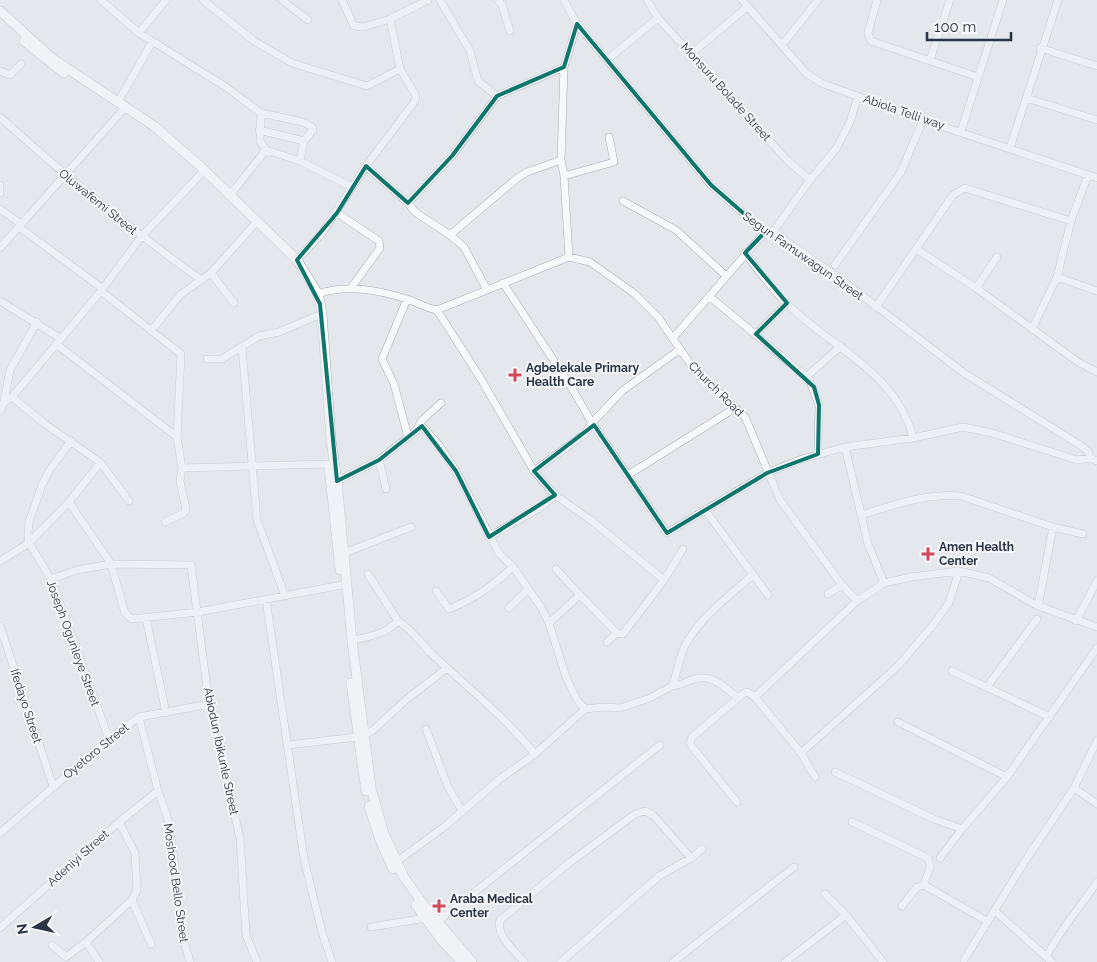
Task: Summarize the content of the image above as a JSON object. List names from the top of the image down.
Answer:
{
  "streets": {
    "street": [
      "Monsuru Bolade Street",
      "Abiola Telli way",
      "Oluwafemi Street",
      "Segun Famuwagun Street",
      "Church Road",
      "Joseph Ogunleye Street",
      "Ifedayo Street",
      "Oyetoro Street",
      "Abiodun Ibikunle Street",
      "Adeniyi Street",
      "Moshood Bello Street"
    ]
  },
  "crossings": [
    ["Joseph Ogunleye Street", "Oyetoro Street"],
    ["Ifedayo Street", "Oyetoro Street"],
    ["Oyetoro Street", "Abiodun Ibikunle Street"],
    ["Oyetoro Street", "Moshood Bello Street"],
    ["Adeniyi Street", "Moshood Bello Street"]
  ],
  "places": {
    "health": ["Agbelekale Primary Health Care", "Amen Health Center", "Araba Medical Center"]
  },
  "scale_bar": "100 m",
  "north": "left"
}
